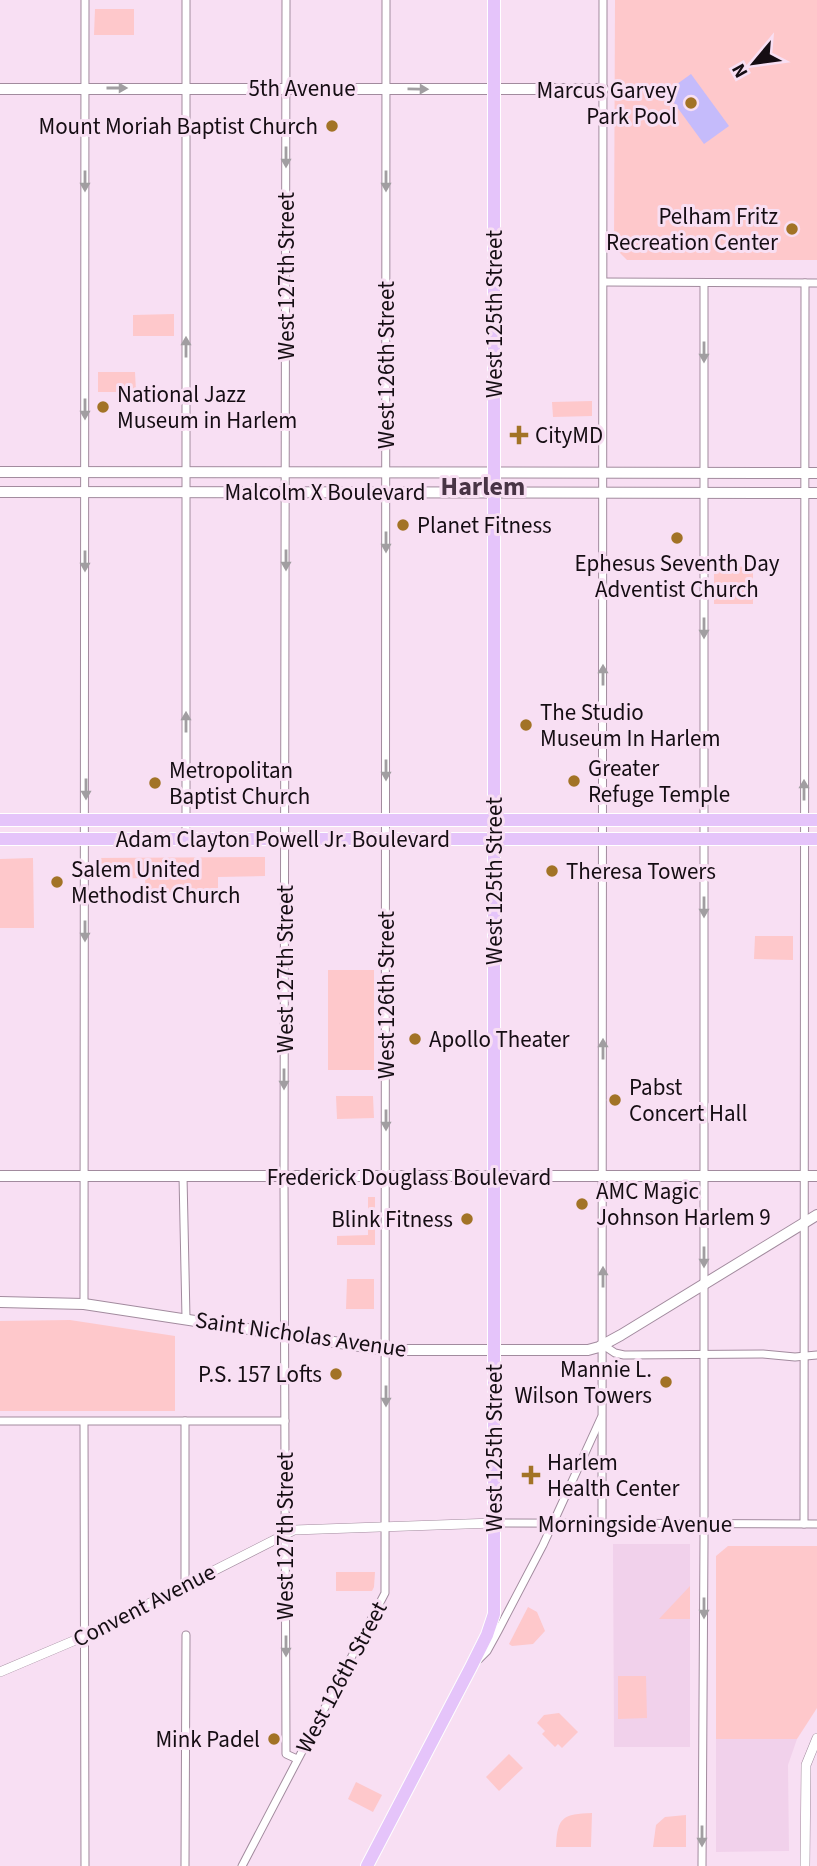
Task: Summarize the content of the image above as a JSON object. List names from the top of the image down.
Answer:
{
  "streets": {
    "main road": [
      "5th Avenue",
      "West 125th Street",
      "Malcolm X Boulevard",
      "Adam Clayton Powell Jr. Boulevard",
      "Frederick Douglass Boulevard",
      "Saint Nicholas Avenue"
    ],
    "street": [
      "West 127th Street",
      "West 126th Street",
      "Morningside Avenue",
      "Convent Avenue"
    ]
  },
  "crossings": [
    ["5th Avenue", "West 127th Street"],
    ["5th Avenue", "West 125th Street"],
    ["5th Avenue", "West 126th Street"],
    ["West 127th Street", "West 126th Street"],
    ["West 127th Street", "Malcolm X Boulevard"],
    ["West 127th Street", "Adam Clayton Powell Jr. Boulevard"],
    ["West 127th Street", "Frederick Douglass Boulevard"],
    ["West 127th Street", "Saint Nicholas Avenue"],
    ["West 127th Street", "Morningside Avenue"],
    ["West 127th Street", "Convent Avenue"],
    ["West 125th Street", "Malcolm X Boulevard"],
    ["West 125th Street", "Adam Clayton Powell Jr. Boulevard"],
    ["West 125th Street", "Frederick Douglass Boulevard"],
    ["West 125th Street", "Saint Nicholas Avenue"],
    ["West 125th Street", "Morningside Avenue"],
    ["West 126th Street", "Malcolm X Boulevard"],
    ["West 126th Street", "Adam Clayton Powell Jr. Boulevard"],
    ["West 126th Street", "Frederick Douglass Boulevard"],
    ["West 126th Street", "Saint Nicholas Avenue"],
    ["West 126th Street", "Morningside Avenue"],
    ["Morningside Avenue", "Convent Avenue"]
  ],
  "one_way": ["West 127th Street", "West 126th Street"],
  "districts": ["Harlem"],
  "places": {
    "other": [
      "Marcus Garvey Park Pool",
      "Mount Moriah Baptist Church",
      "Pelham Fritz Recreation Center",
      "National Jazz Museum in Harlem",
      "Planet Fitness",
      "Ephesus Seventh Day Adventist Church",
      "The Studio Museum In Harlem",
      "Greater Refuge Temple",
      "Metropolitan Baptist Church",
      "Theresa Towers",
      "Salem United Methodist Church",
      "Apollo Theater",
      "Pabst Concert Hall",
      "AMC Magic Johnson Harlem 9",
      "Blink Fitness",
      "P.S. 157 Lofts",
      "Mannie L. Wilson Towers",
      "Mink Padel"
    ],
    "health": ["CityMD", "Harlem Health Center"]
  },
  "north": "bottom left"
}
